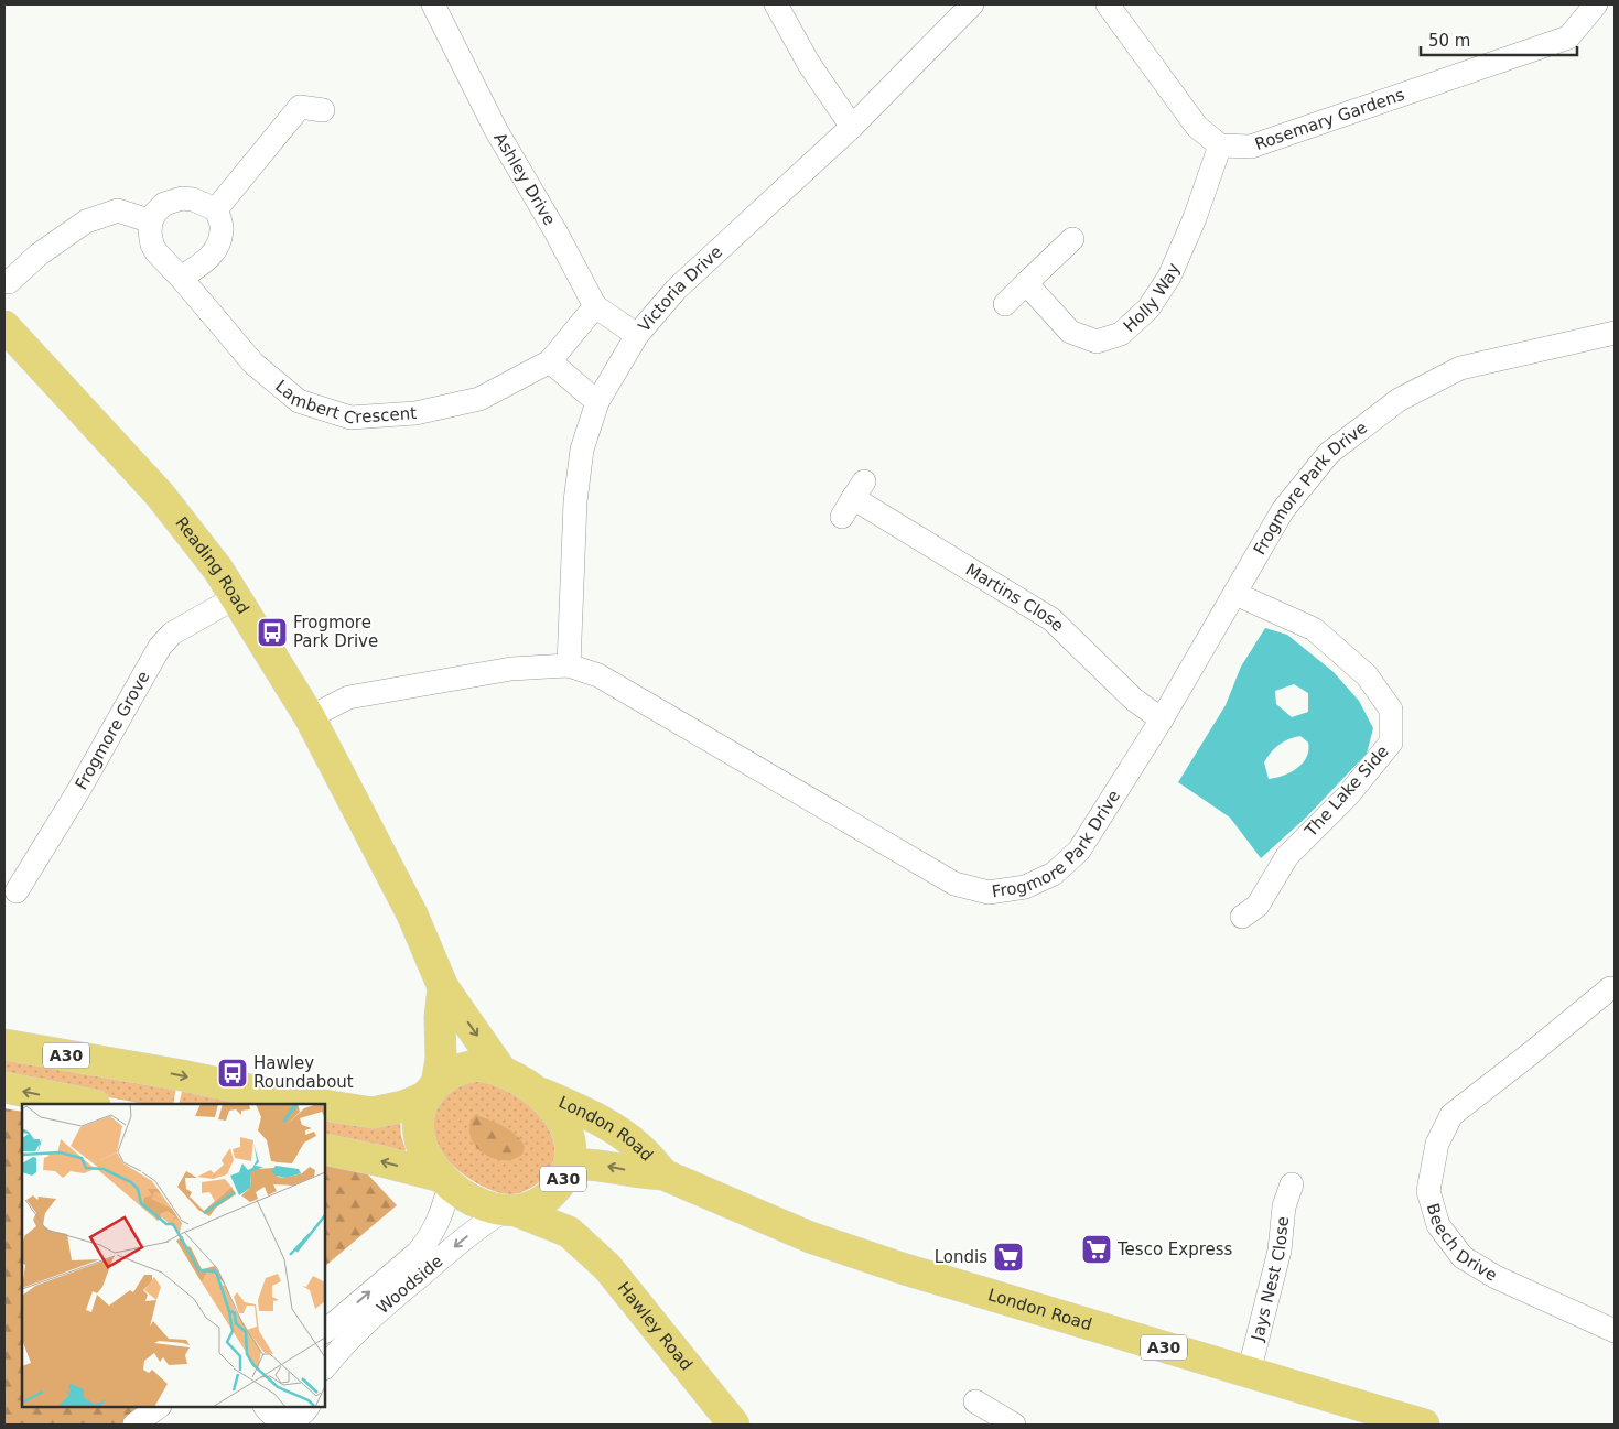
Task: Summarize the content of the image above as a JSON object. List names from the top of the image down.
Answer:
{
  "streets": {
    "main road": [
      "Reading Road",
      "A30",
      "London Road",
      "Hawley Road"
    ],
    "street": [
      "Rosemary Gardens",
      "Ashley Drive",
      "Victoria Drive",
      "Holly Way",
      "Lambert Crescent",
      "Frogmore Park Drive",
      "Martins Close",
      "Frogmore Grove",
      "The Lake Side",
      "Beech Drive",
      "Jays Nest Close",
      "Woodside"
    ]
  },
  "crossings": [
    ["Rosemary Gardens", "Holly Way"],
    ["Ashley Drive", "Victoria Drive"],
    ["Ashley Drive", "Lambert Crescent"],
    ["Victoria Drive", "Frogmore Park Drive"],
    ["Frogmore Park Drive", "Reading Road"],
    ["Frogmore Park Drive", "Martins Close"],
    ["Frogmore Park Drive", "The Lake Side"],
    ["Reading Road", "Frogmore Grove"],
    ["Reading Road", "A30"],
    ["Reading Road", "London Road"],
    ["Reading Road", "Woodside"],
    ["Reading Road", "Hawley Road"],
    ["A30", "London Road"],
    ["A30", "Woodside"],
    ["A30", "Hawley Road"],
    ["London Road", "Jays Nest Close"],
    ["London Road", "Woodside"],
    ["London Road", "Hawley Road"],
    ["Woodside", "Hawley Road"]
  ],
  "places": {
    "bus stop": ["Frogmore Park Drive", "Hawley Roundabout"],
    "supermarket": ["Tesco Express", "Londis"]
  },
  "scale_bar": "50 m"
}
